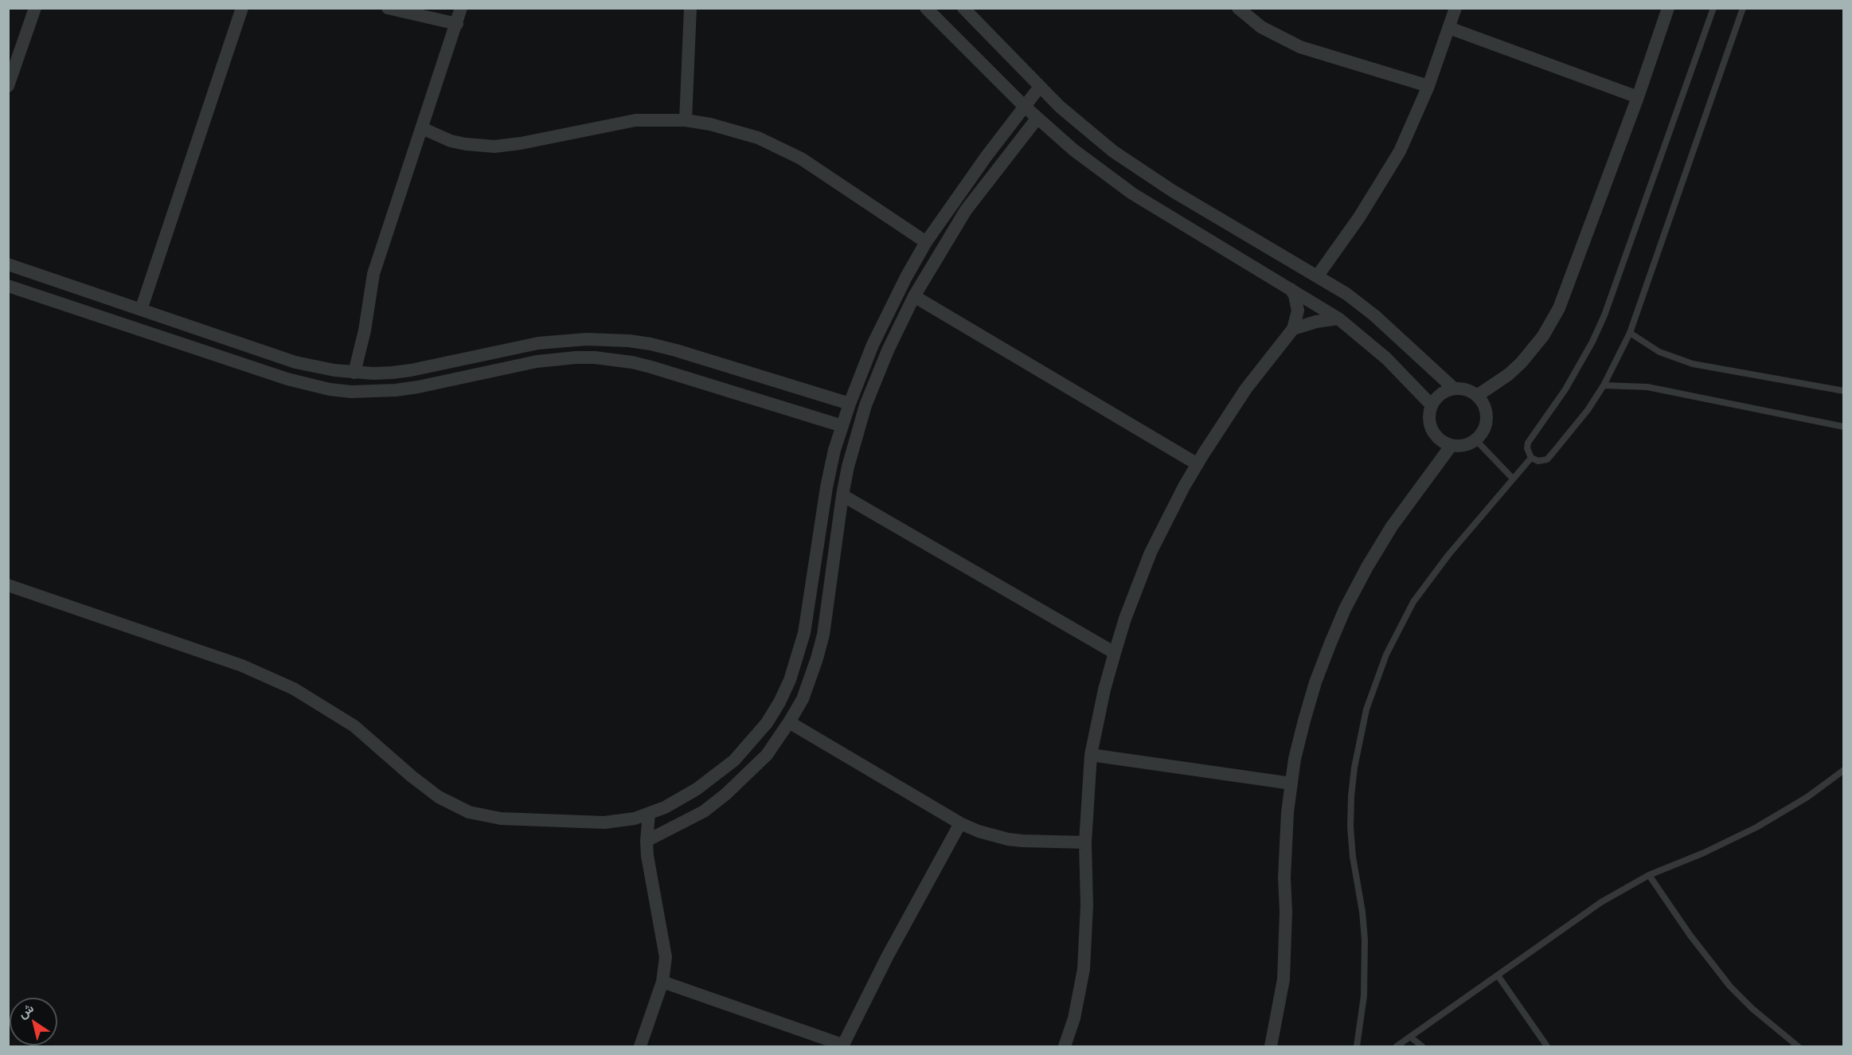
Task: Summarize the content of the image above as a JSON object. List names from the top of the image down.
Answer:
{
  "north": "top left"
}
